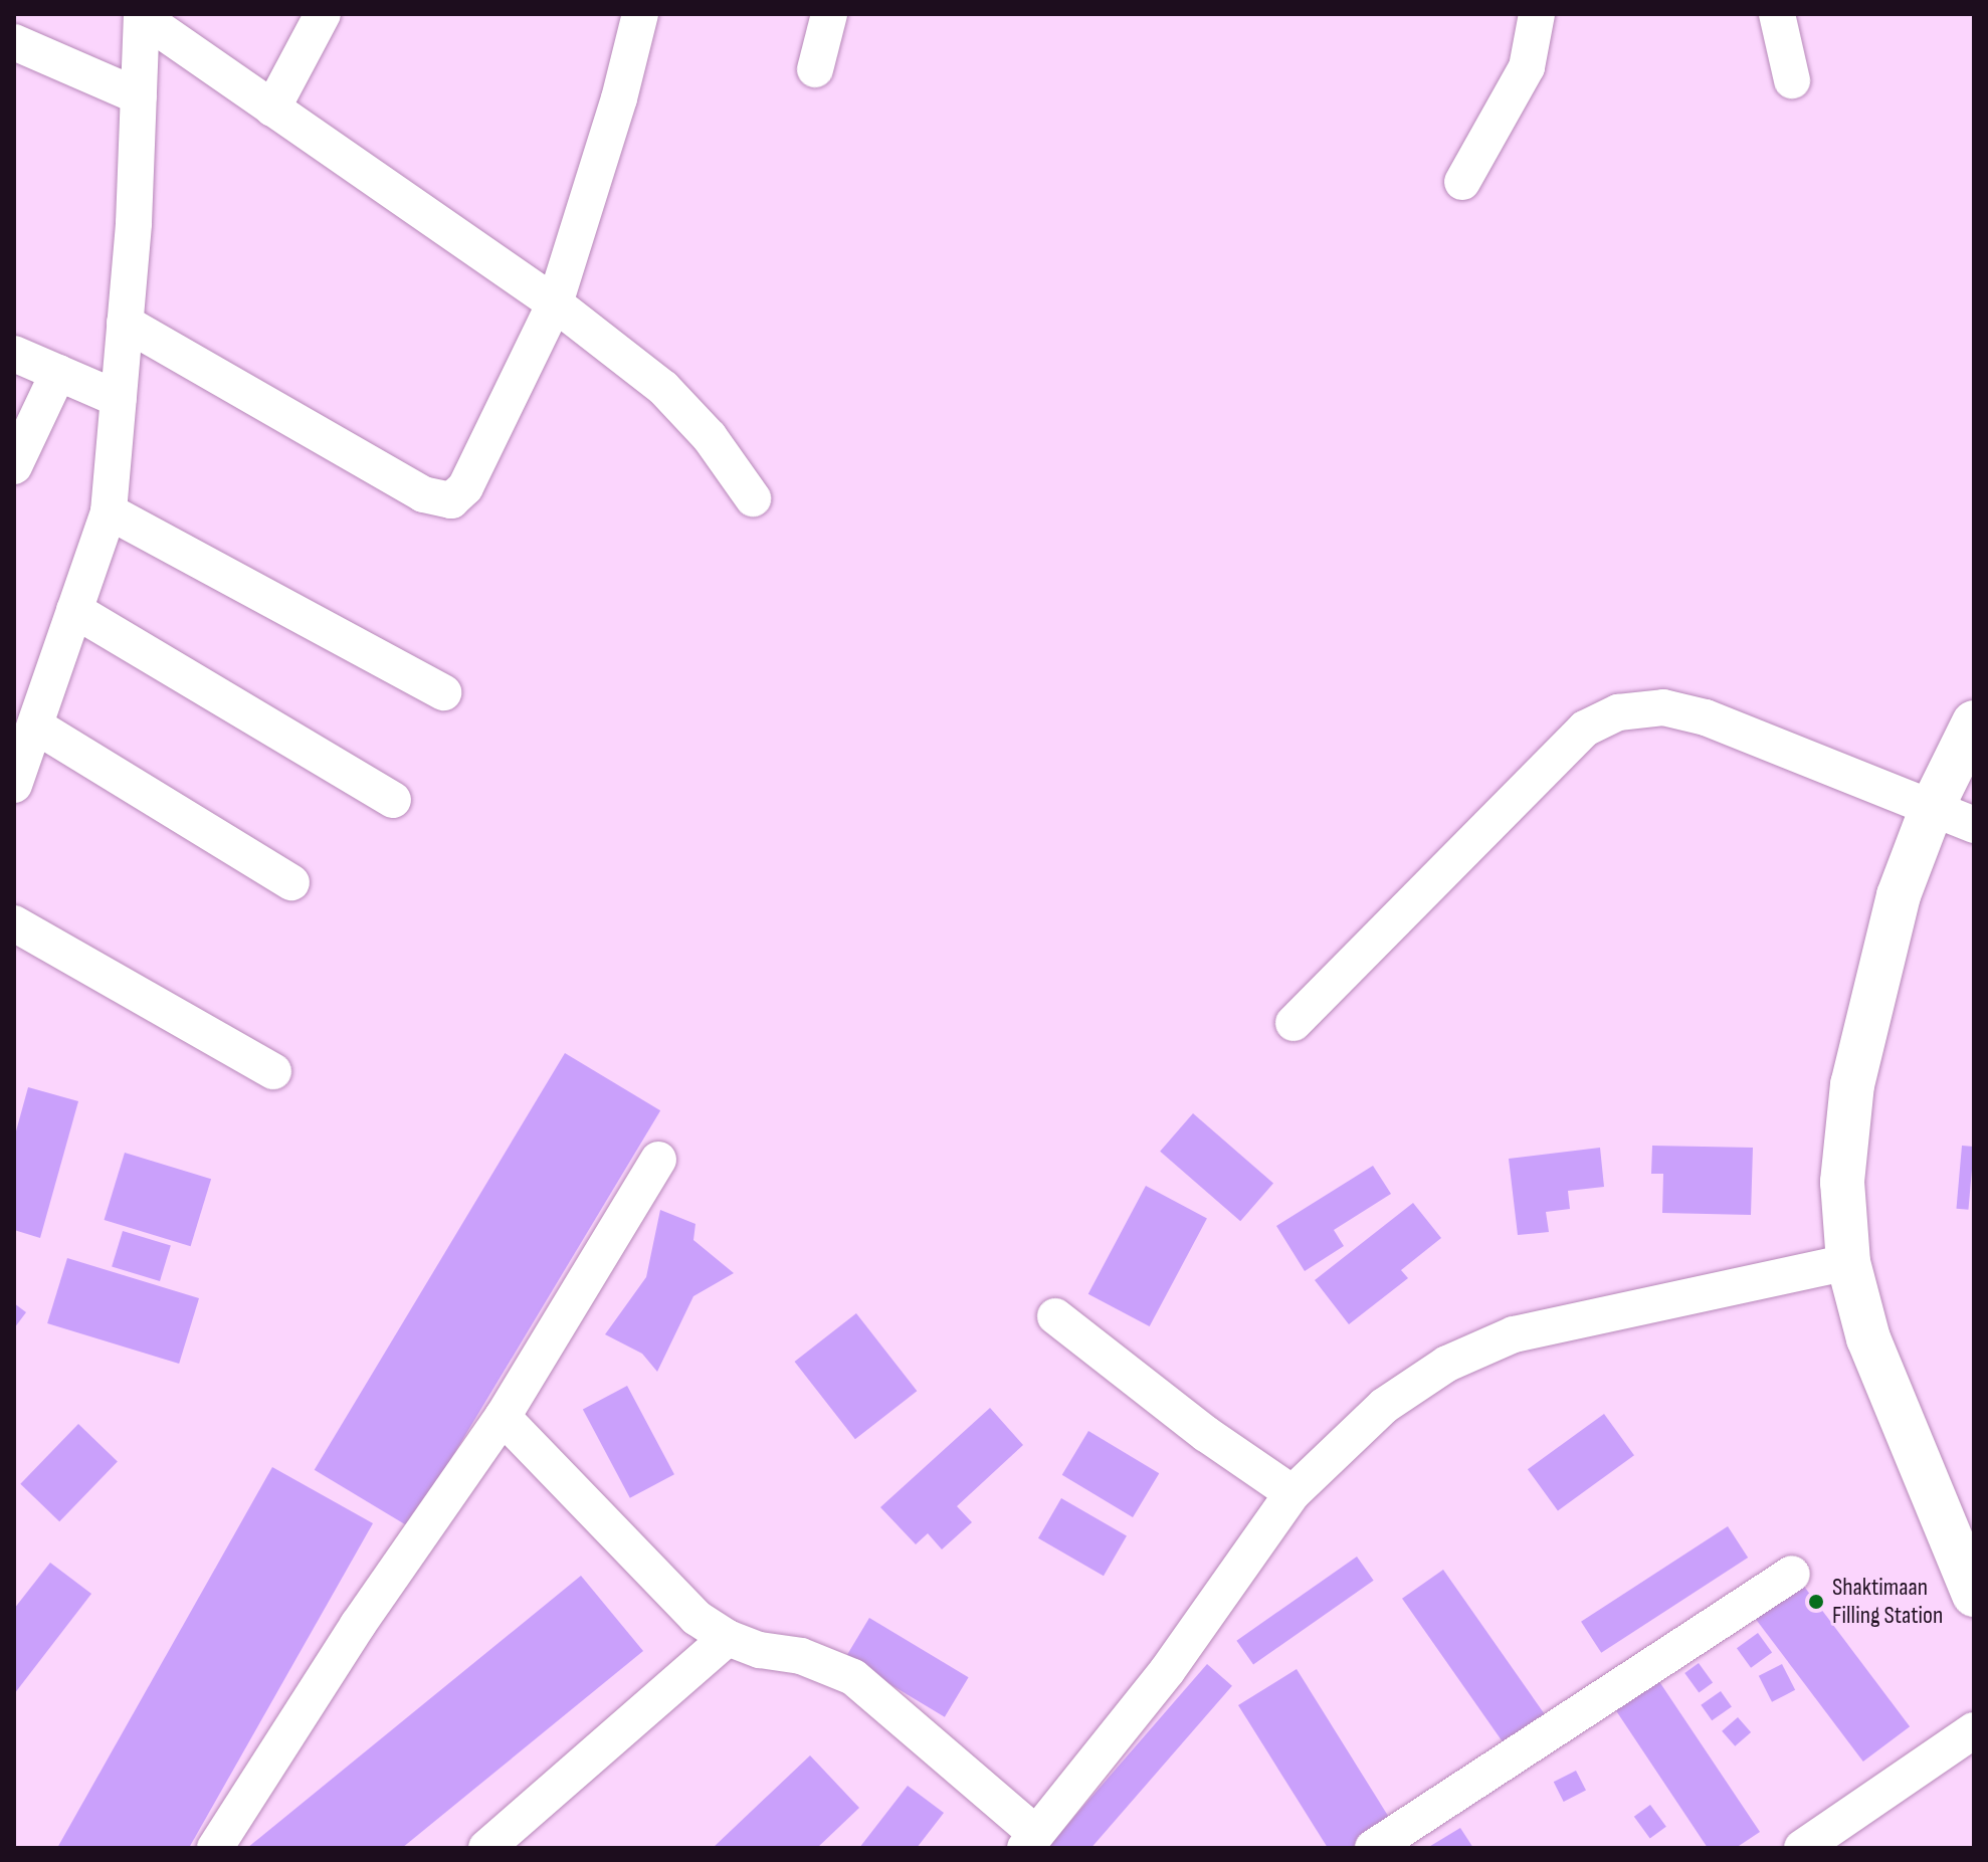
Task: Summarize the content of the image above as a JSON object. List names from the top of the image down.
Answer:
{
  "places": ["Shaktimaan Filling Station"]
}
